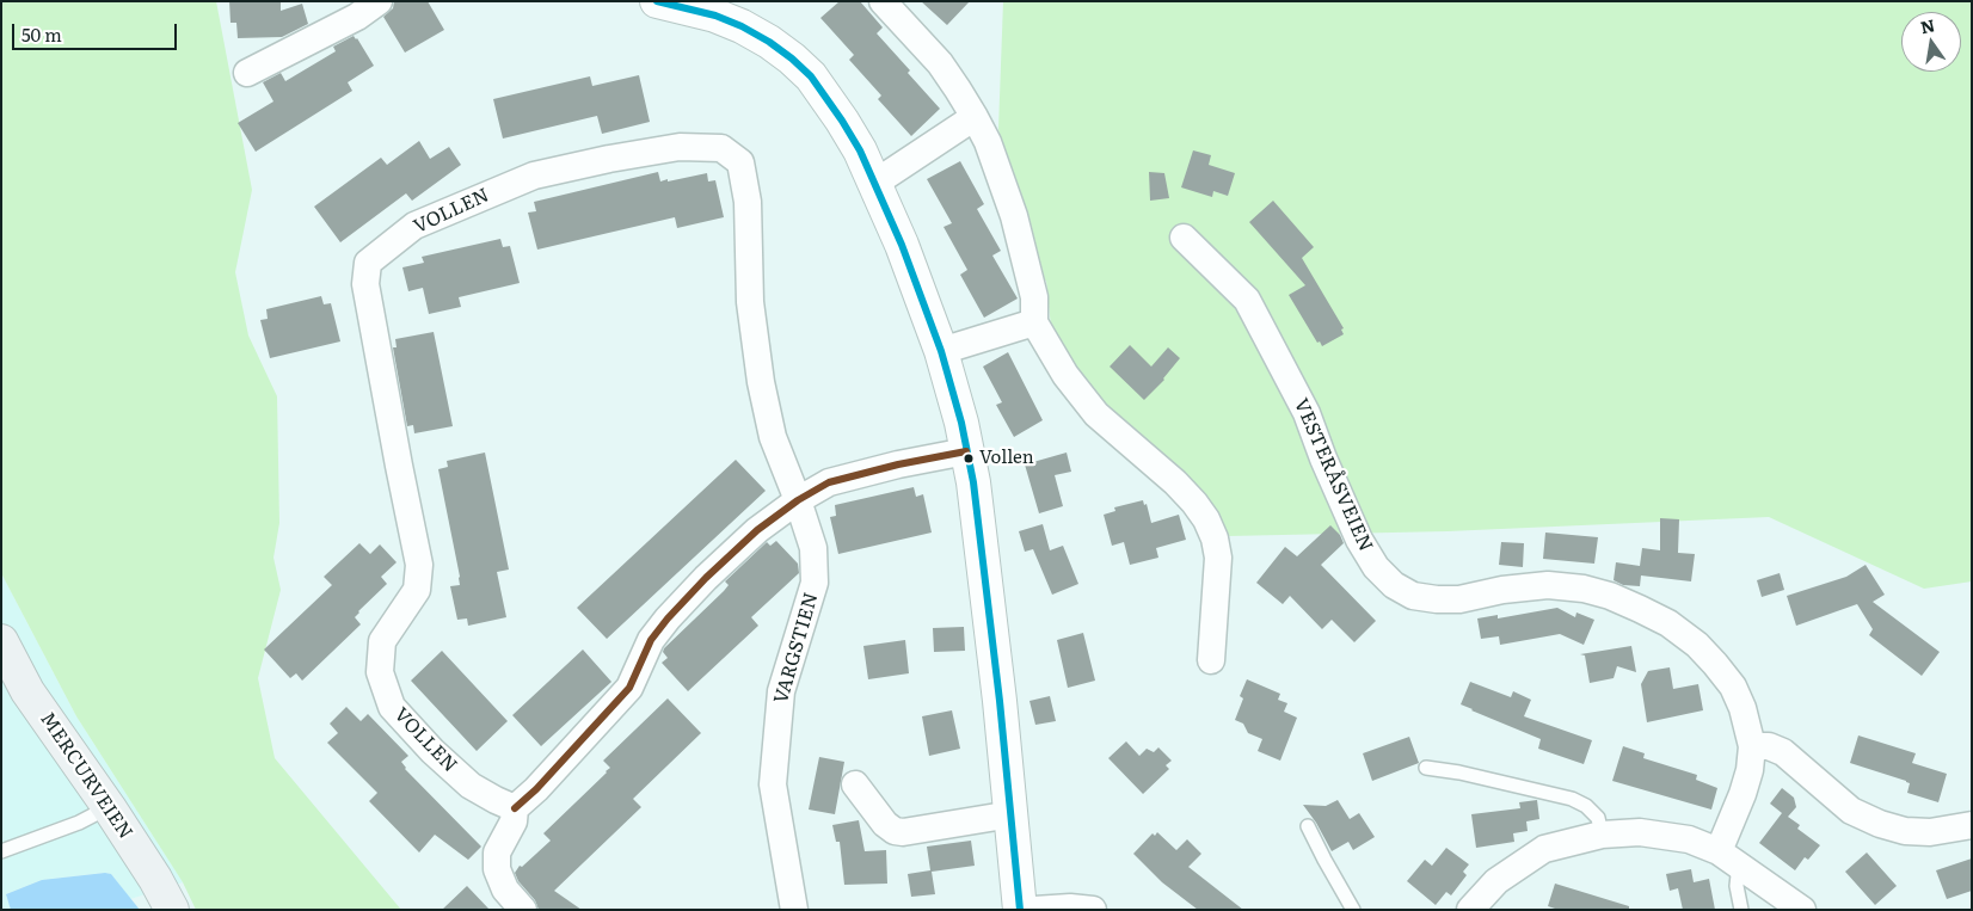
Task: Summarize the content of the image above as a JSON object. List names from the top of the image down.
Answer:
{
  "streets": {
    "main road": ["MERCURVEIEN"],
    "street": ["VOLLEN", "VESTERÅSVEIEN", "VARGSTIEN"]
  },
  "crossings": [
    ["VOLLEN", "VARGSTIEN"]
  ],
  "places": ["Vollen"],
  "scale_bar": "50 m",
  "north": "top"
}
